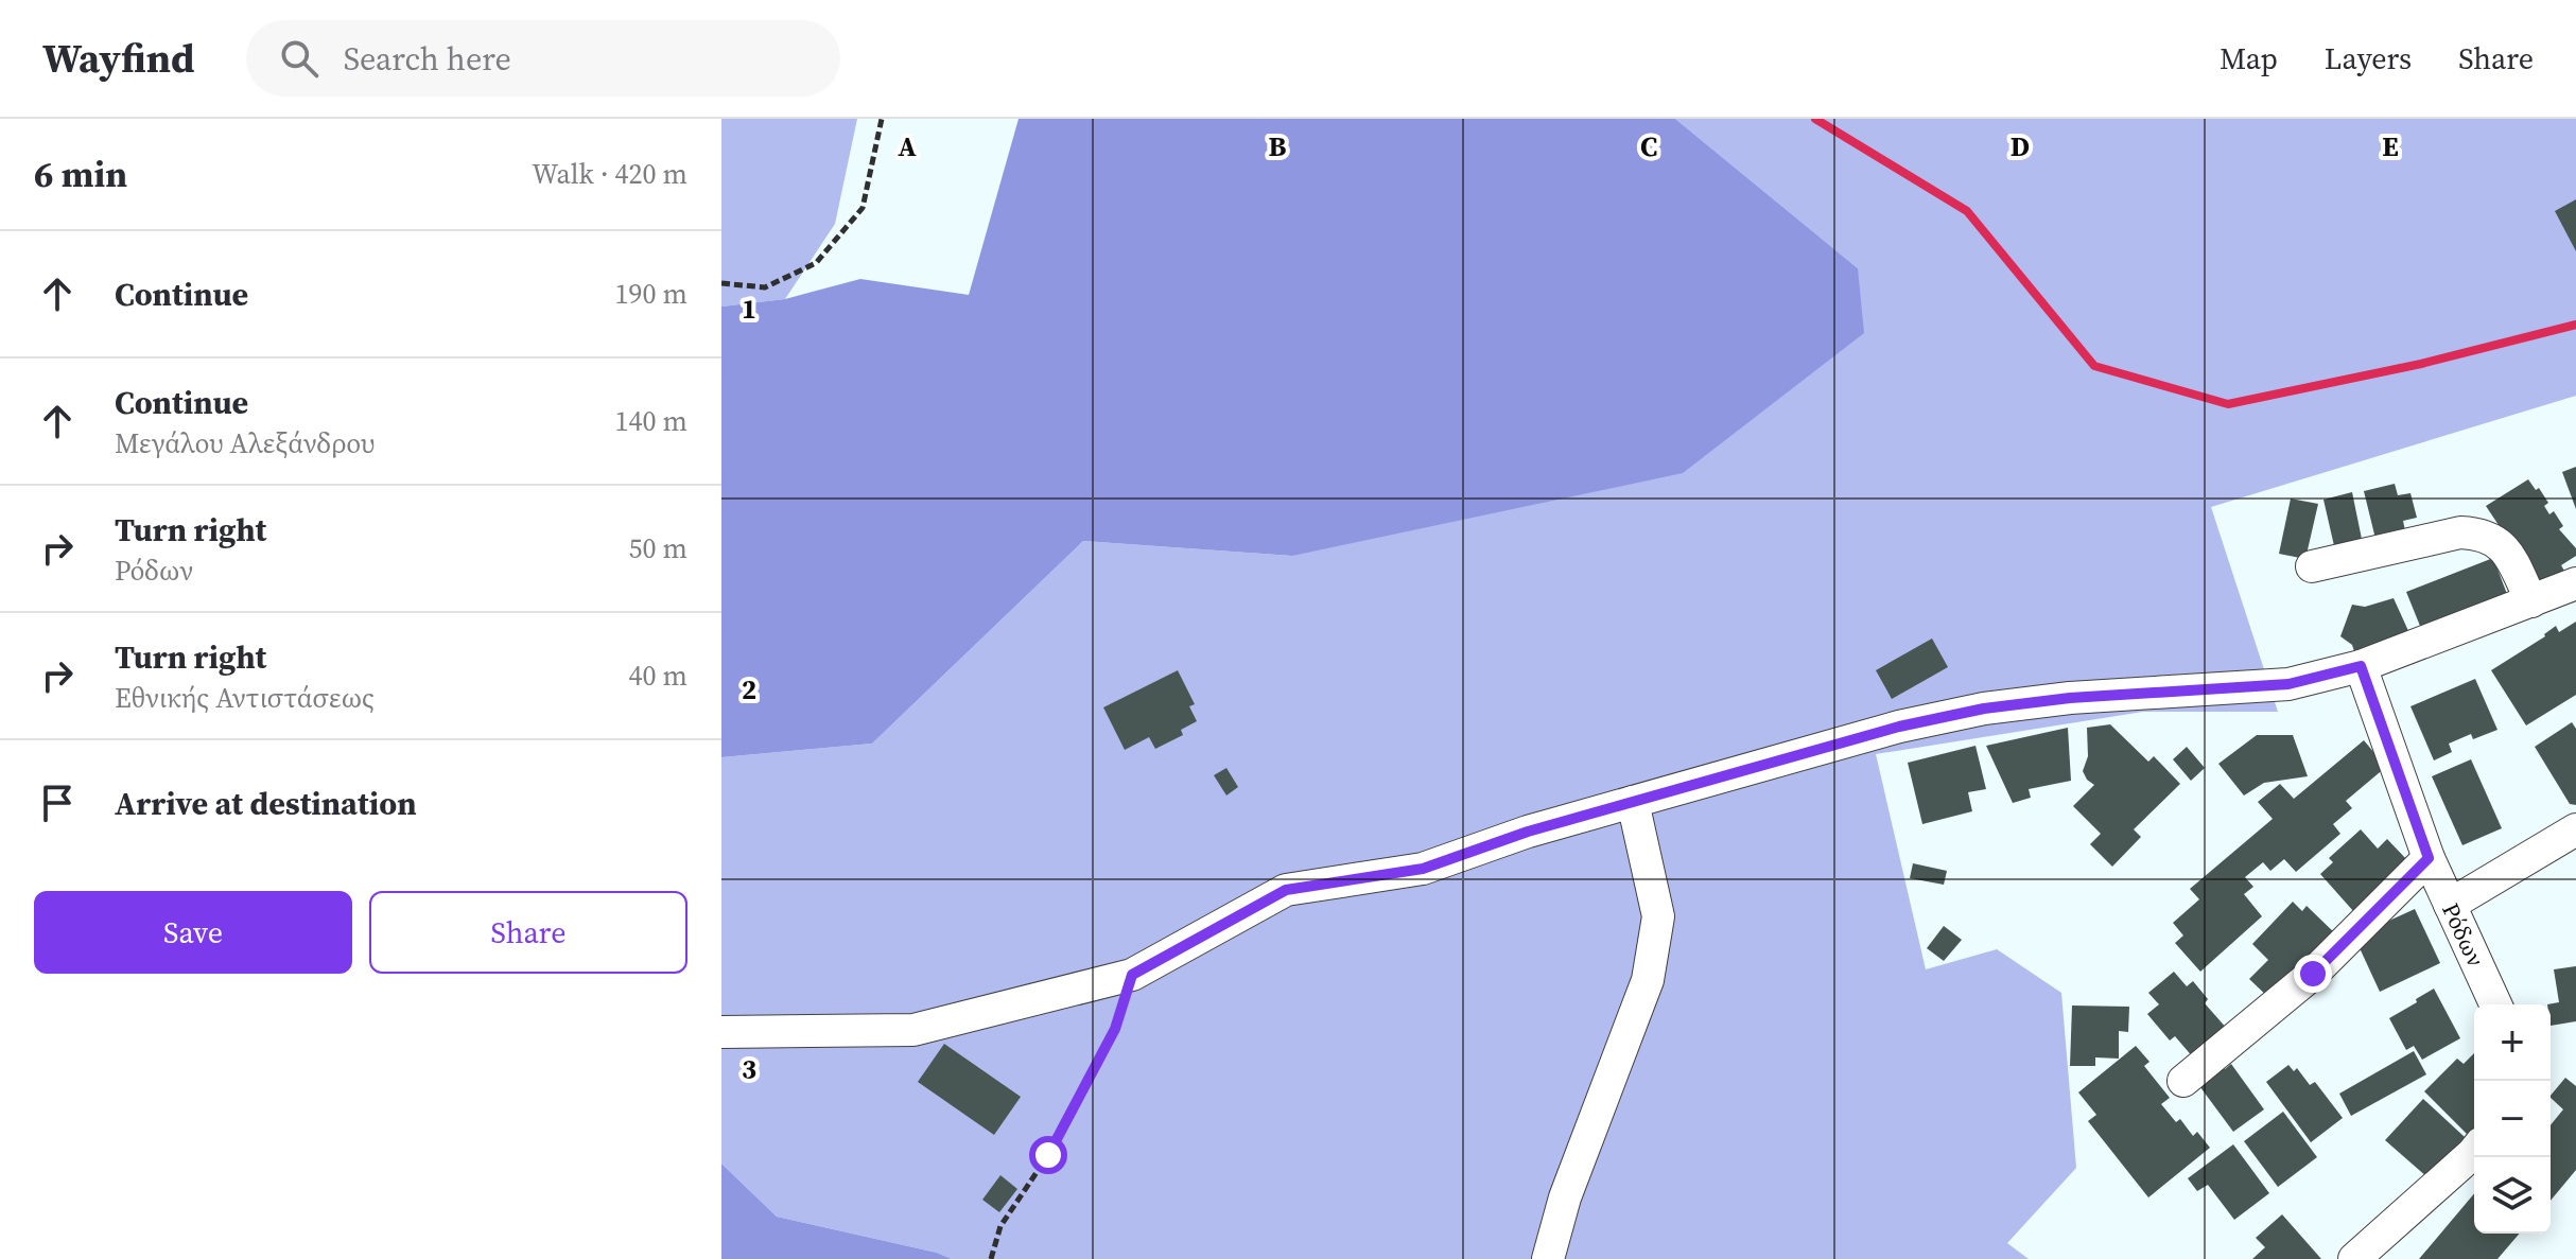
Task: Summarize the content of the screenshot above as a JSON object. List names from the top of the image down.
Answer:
{
  "streets": {
    "street": ["Ρόδων"]
  },
  "page": {
    "header": "Wayfind",
    "search": "Search here",
    "nav": ["Map", "Layers", "Share"],
    "heading": ["6 min", "Walk · 420 m"],
    "list": [
      ["Continue", "190 m"],
      ["Continue", "Μεγάλου Αλεξάνδρου", "140 m"],
      ["Turn right", "Ρόδων", "50 m"],
      ["Turn right", "Εθνικής Αντιστάσεως", "40 m"],
      "Arrive at destination"
    ],
    "buttons": ["Save", "Share"],
    "map_buttons": ["+", "−"]
  },
  "grid": {
    "columns": [
      "A",
      "B",
      "C",
      "D",
      "E"
    ],
    "rows": ["1", "2", "3"]
  }
}
